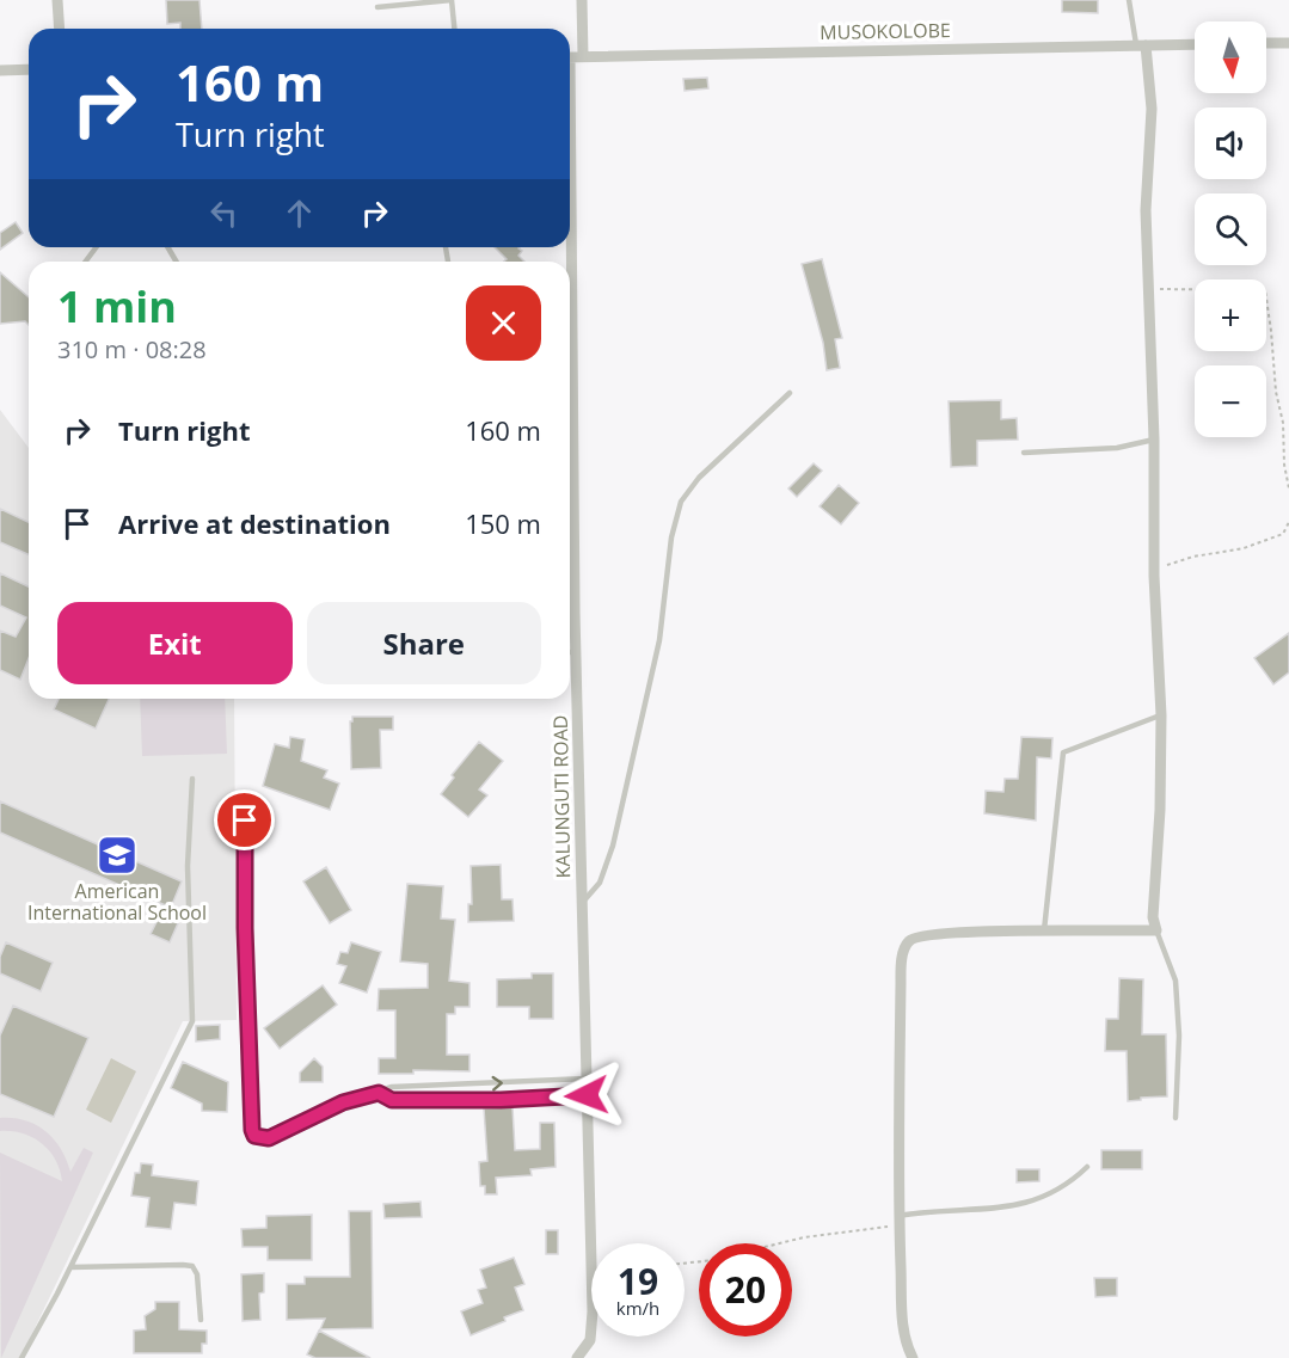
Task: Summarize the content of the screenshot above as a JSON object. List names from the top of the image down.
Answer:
{
  "streets": {
    "street": ["MUSOKOLOBE", "KALUNGUTI ROAD"]
  },
  "places": {
    "school or university": ["American International School"]
  },
  "north": "bottom",
  "page": {
    "map_buttons": ["+", "−"],
    "turn": ["160 m", "Turn right"],
    "heading": ["1 min", "310 m · 08:28"],
    "list": [
      {
        "name": "Turn right",
        "value": "160 m"
      },
      {
        "name": "Arrive at destination",
        "value": "150 m"
      }
    ],
    "buttons": ["Exit", "Share"],
    "speed": "19 km/h",
    "limit": "20"
  }
}
